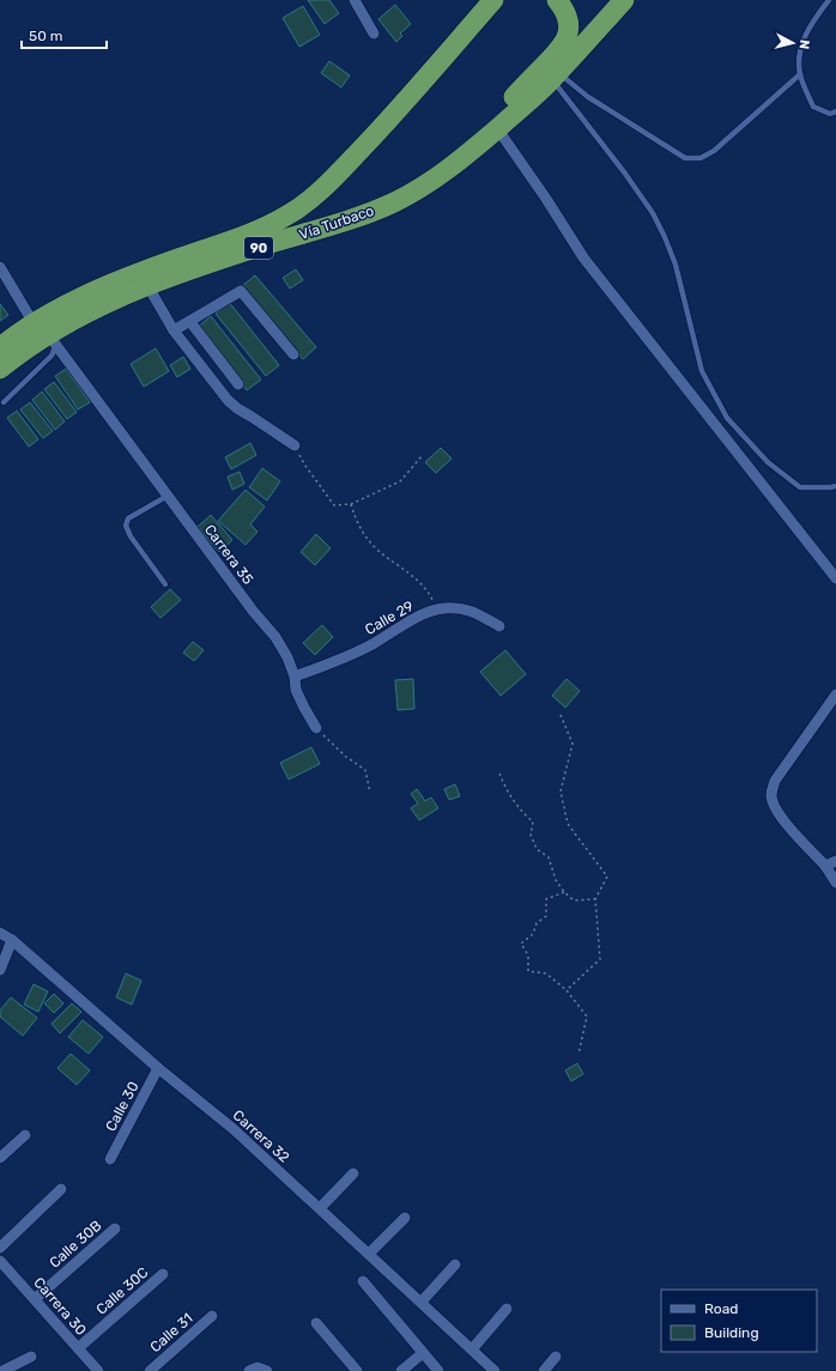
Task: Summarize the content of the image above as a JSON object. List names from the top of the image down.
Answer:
{
  "streets": {
    "highway": ["Vía Turbaco", "90"],
    "street": [
      "Carrera 35",
      "Calle 29",
      "Calle 30",
      "Carrera 32",
      "Calle 30B",
      "Calle 30C",
      "Carrera 30",
      "Calle 31"
    ]
  },
  "crossings": [
    ["Vía Turbaco", "Carrera 35"],
    ["Carrera 35", "Calle 29"],
    ["Calle 30", "Carrera 32"],
    ["Calle 30B", "Carrera 30"],
    ["Calle 30C", "Carrera 30"]
  ],
  "legend": ["Road", "Building"],
  "scale_bar": "50 m",
  "north": "right"
}
